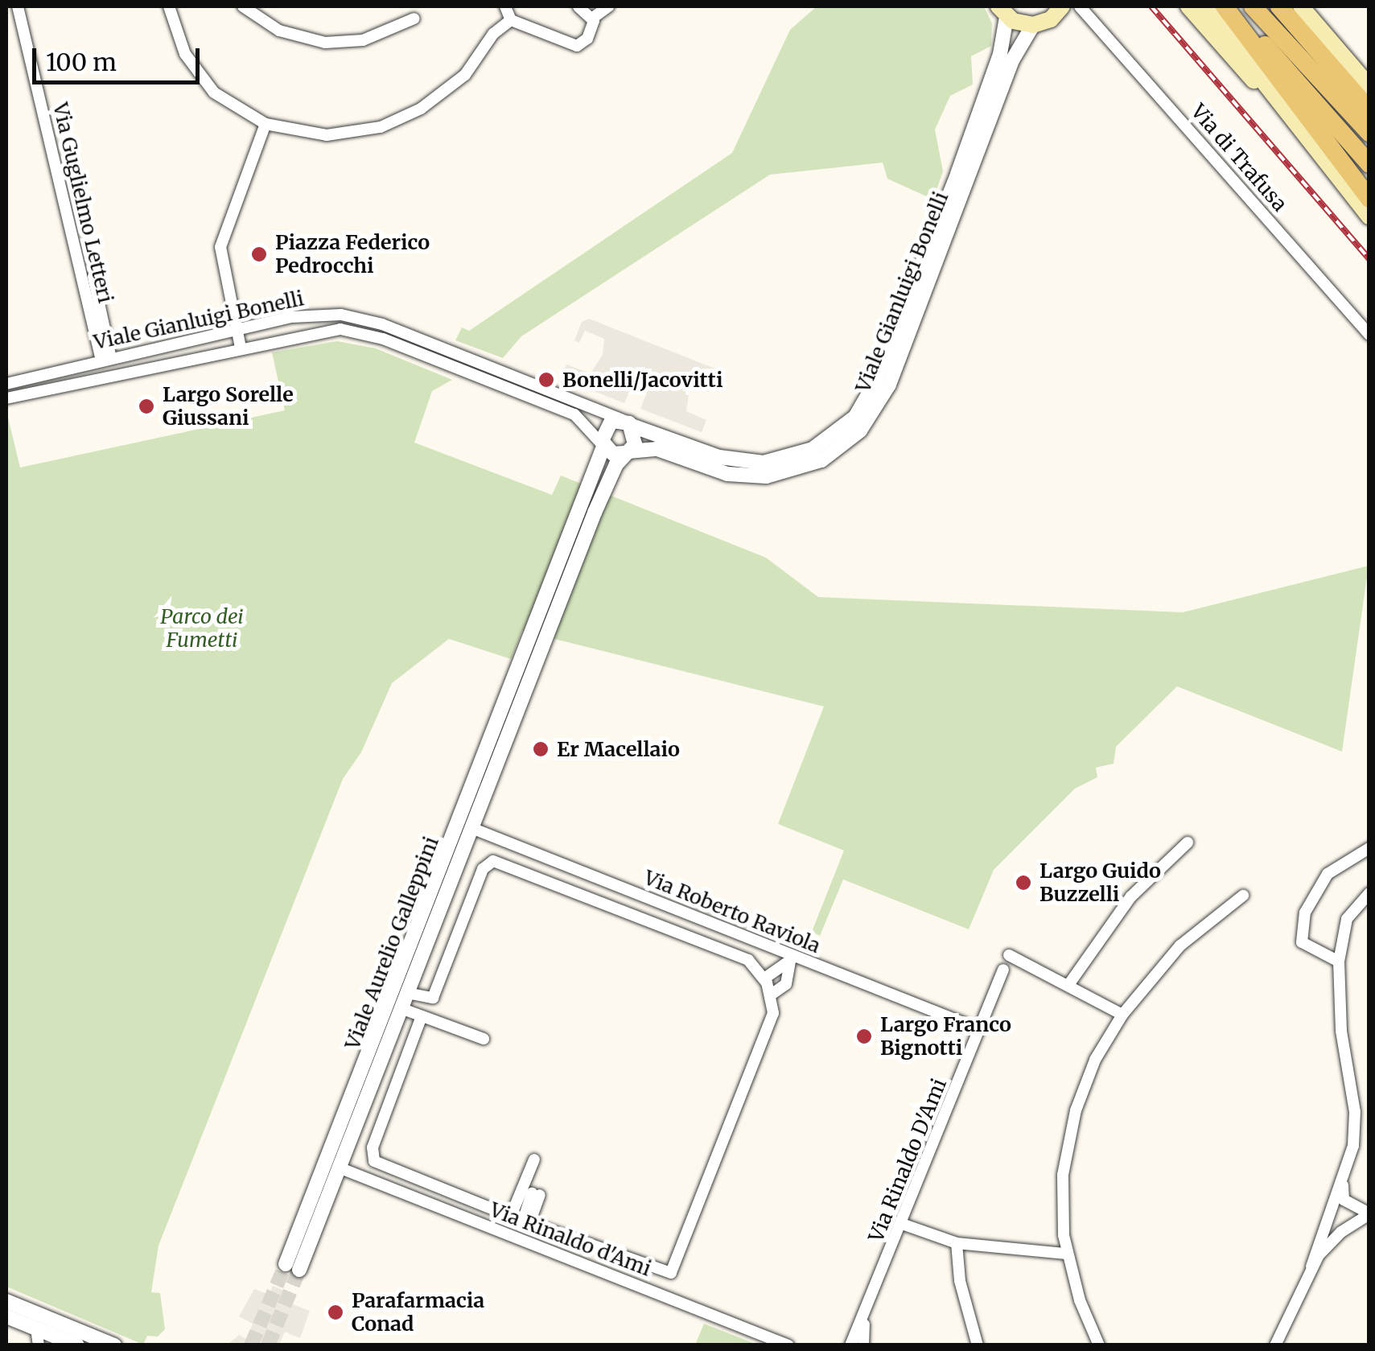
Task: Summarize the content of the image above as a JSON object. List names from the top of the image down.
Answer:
{
  "streets": {
    "street": [
      "Via di Trafusa",
      "Via Guglielmo Letteri",
      "Viale Gianluigi Bonelli",
      "Via Roberto Raviola",
      "Viale Aurelio Galleppini",
      "Via Rinaldo D'Ami",
      "Via Rinaldo d'Ami"
    ]
  },
  "crossings": [
    ["Via Guglielmo Letteri", "Viale Gianluigi Bonelli"],
    ["Via Roberto Raviola", "Viale Aurelio Galleppini"],
    ["Via Roberto Raviola", "Via Rinaldo D'Ami"],
    ["Viale Aurelio Galleppini", "Via Rinaldo d'Ami"]
  ],
  "parks": ["Parco dei Fumetti"],
  "places": [
    "Piazza Federico Pedrocchi",
    "Bonelli/Jacovitti",
    "Largo Sorelle Giussani",
    "Er Macellaio",
    "Largo Guido Buzzelli",
    "Largo Franco Bignotti",
    "Parafarmacia Conad"
  ],
  "scale_bar": "100 m"
}
